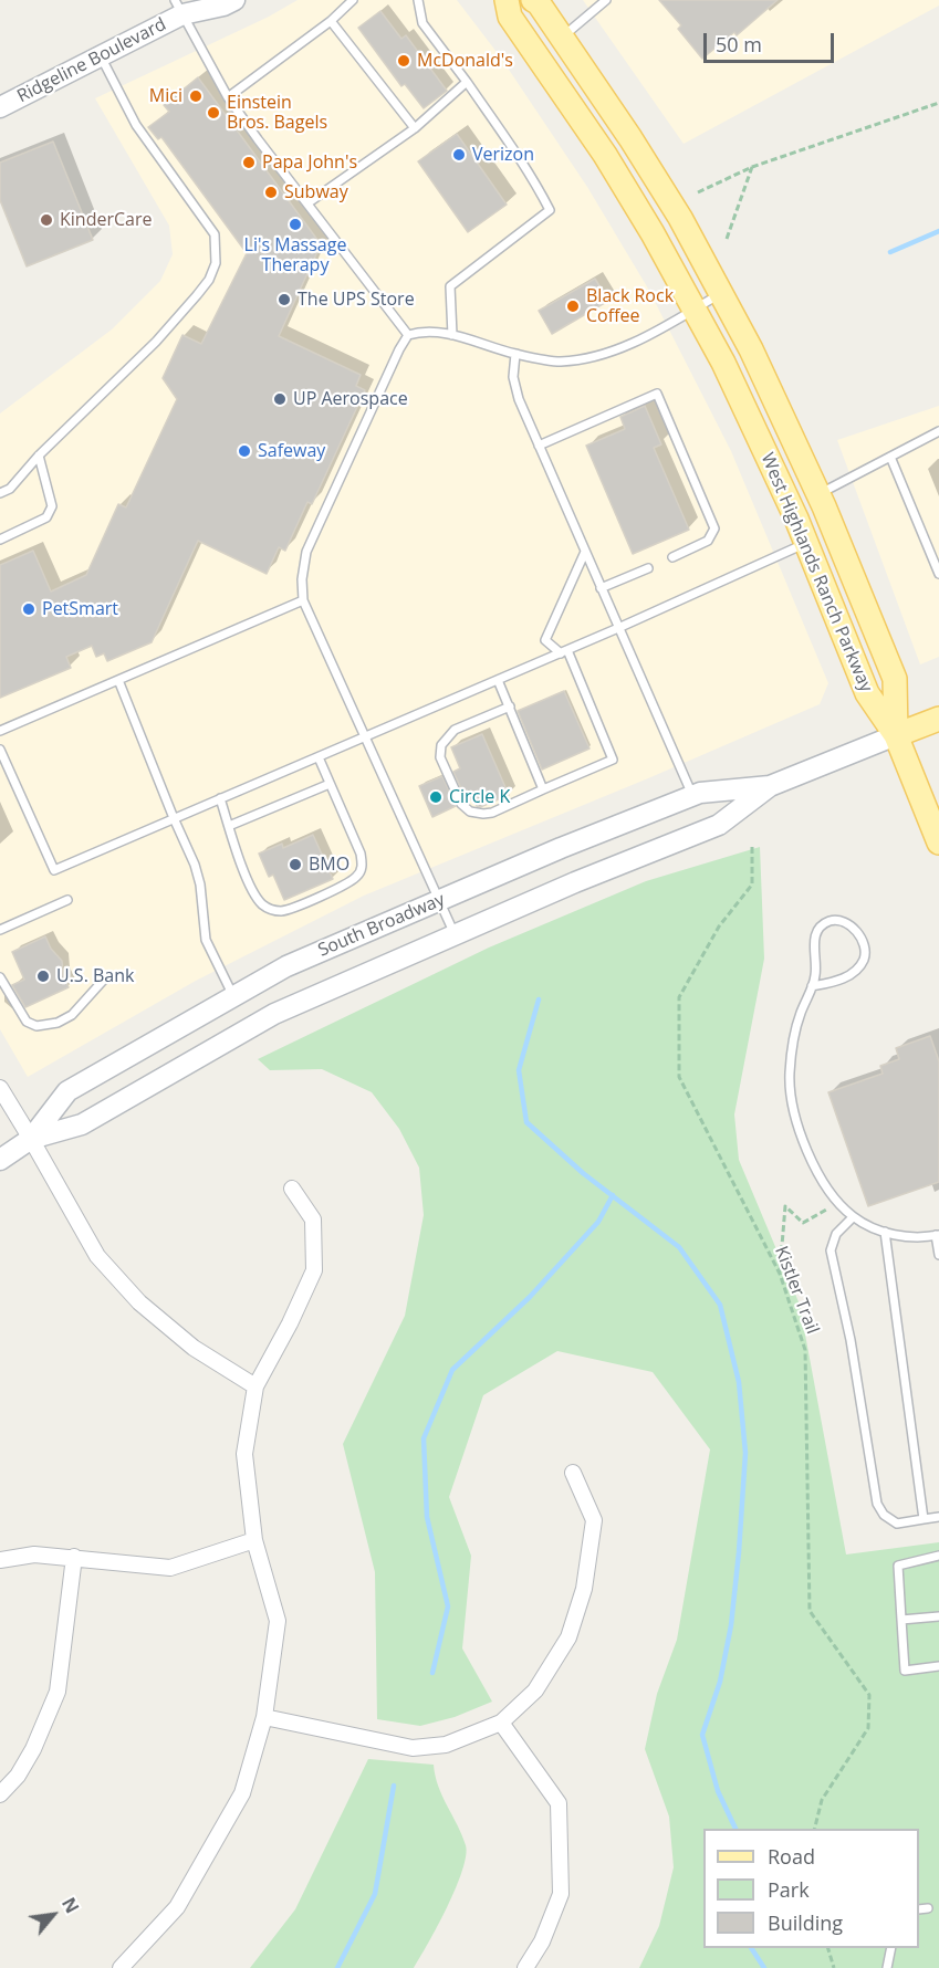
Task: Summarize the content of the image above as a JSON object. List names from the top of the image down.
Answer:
{
  "streets": {
    "main road": ["Ridgeline Boulevard", "West Highlands Ranch Parkway", "South Broadway"],
    "path": ["Kistler Trail"]
  },
  "crossings": [
    ["West Highlands Ranch Parkway", "South Broadway"]
  ],
  "places": [
    "McDonald's",
    "Mici",
    "Einstein Bros. Bagels",
    "Verizon",
    "Papa John's",
    "Subway",
    "KinderCare",
    "Li's Massage Therapy",
    "The UPS Store",
    "Black Rock Coffee",
    "UP Aerospace",
    "Safeway",
    "PetSmart",
    "Circle K",
    "BMO",
    "U.S. Bank"
  ],
  "legend": ["Road", "Park", "Building"],
  "scale_bar": "50 m",
  "north": "top right"
}
